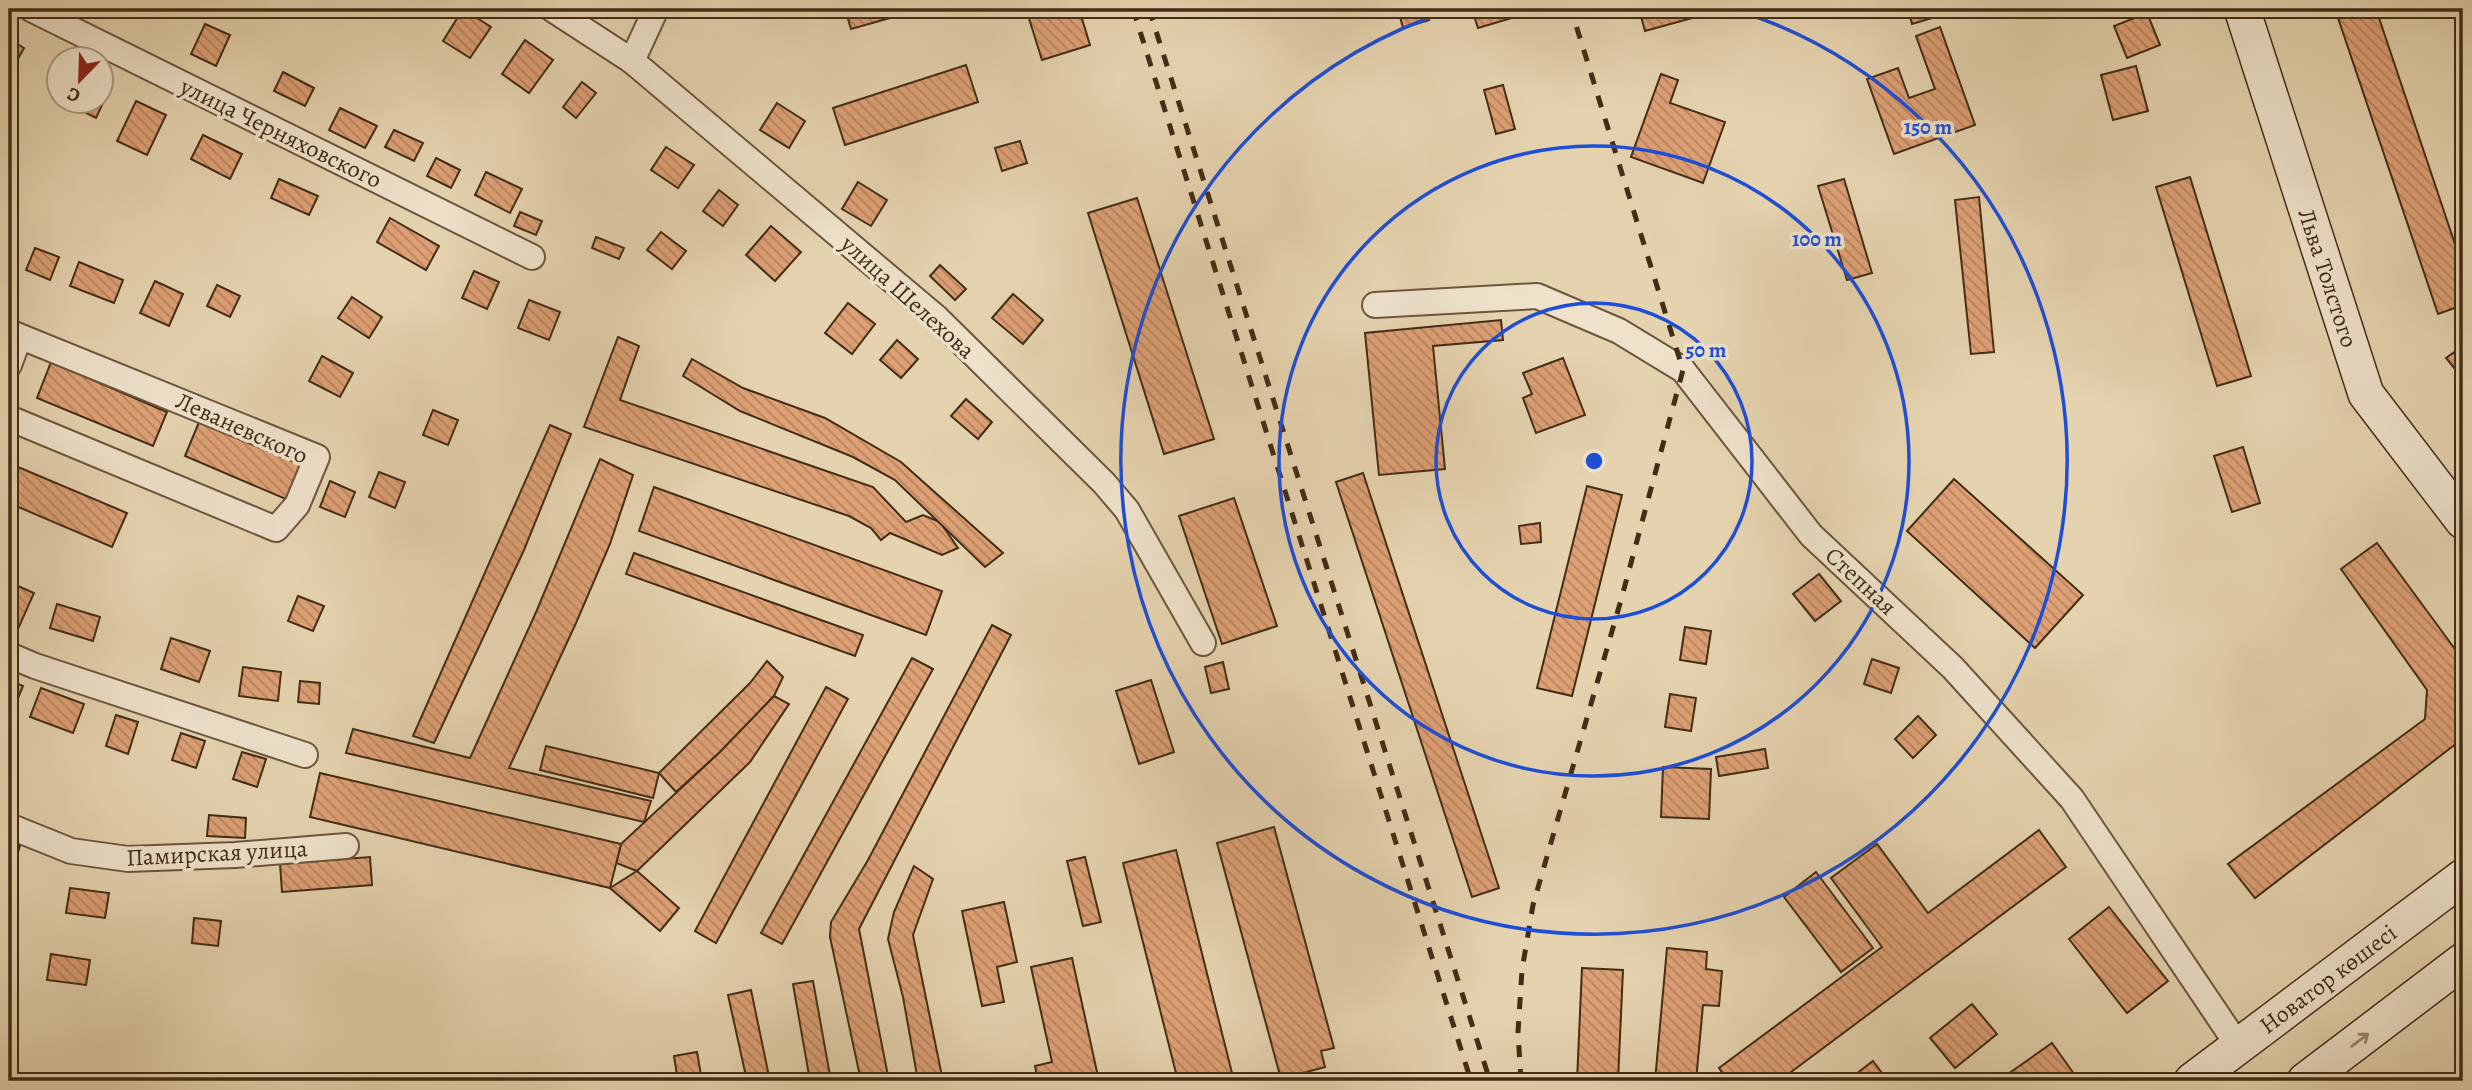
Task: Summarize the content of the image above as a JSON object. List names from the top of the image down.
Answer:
{
  "streets": {
    "street": [
      "улица Черняховского",
      "Льва Толстого",
      "улица Шелехова",
      "Леваневского",
      "Степная",
      "Памирская улица",
      "Новатор көшесі"
    ]
  },
  "crossings": [
    ["Степная", "Новатор көшесі"]
  ],
  "north": "bottom left",
  "rings": ["150 m", "100 m", "50 m"]
}
